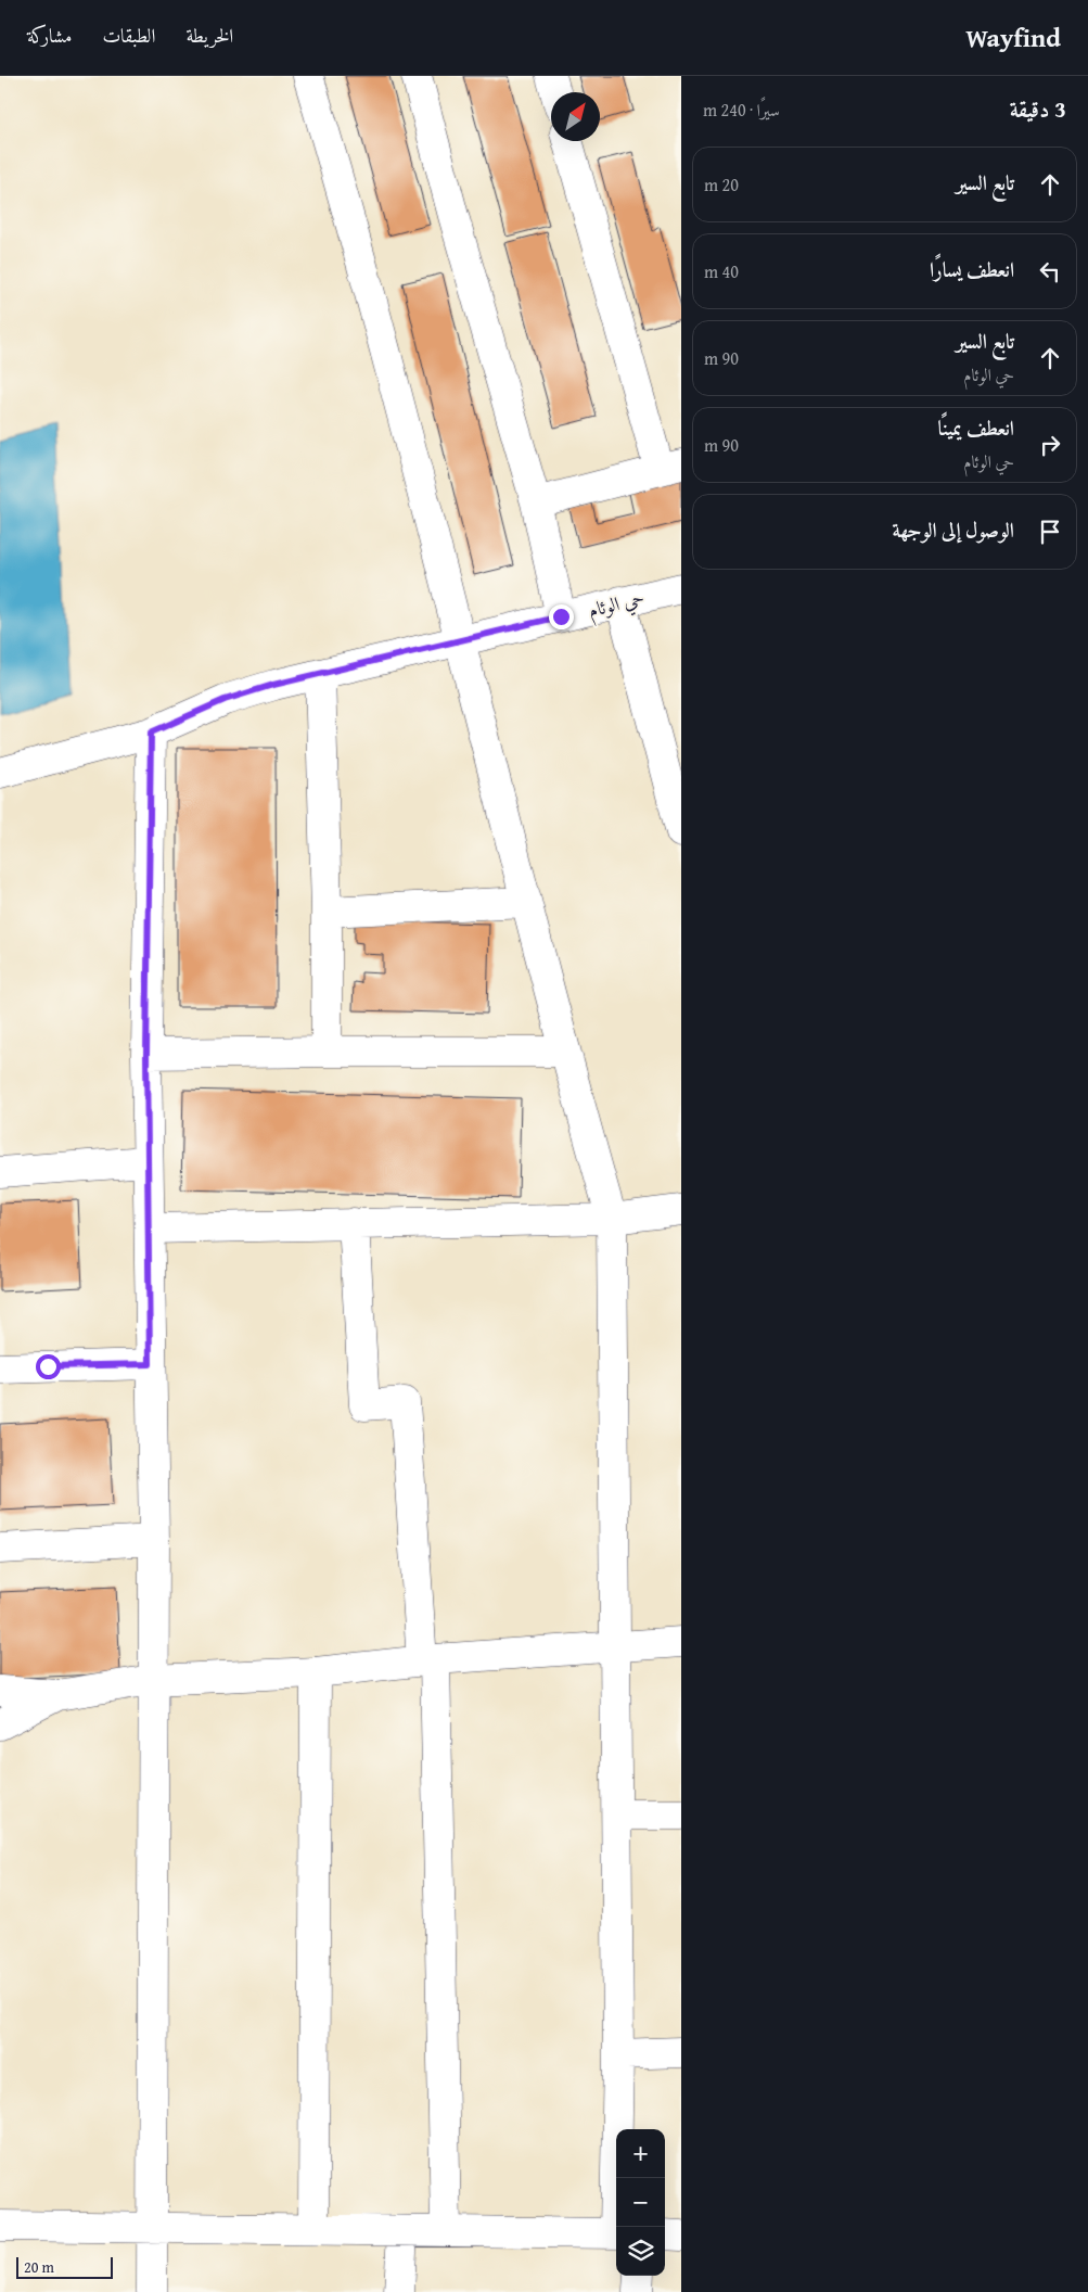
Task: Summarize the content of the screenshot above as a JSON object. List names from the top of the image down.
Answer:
{
  "streets": {
    "street": ["حي الوئام"]
  },
  "scale_bar": "20 m",
  "north": "top right",
  "page": {
    "header": "Wayfind",
    "nav": ["الخريطة", "الطبقات", "مشاركة"],
    "heading": ["3 دقيقة", "سيرًا · 240 m"],
    "list": [
      ["تابع السير", "20 m"],
      ["انعطف يسارًا", "40 m"],
      ["تابع السير", "حي الوئام", "90 m"],
      ["انعطف يمينًا", "حي الوئام", "90 m"],
      "الوصول إلى الوجهة"
    ],
    "map_buttons": ["+", "−"],
    "scale": "20 m"
  }
}
